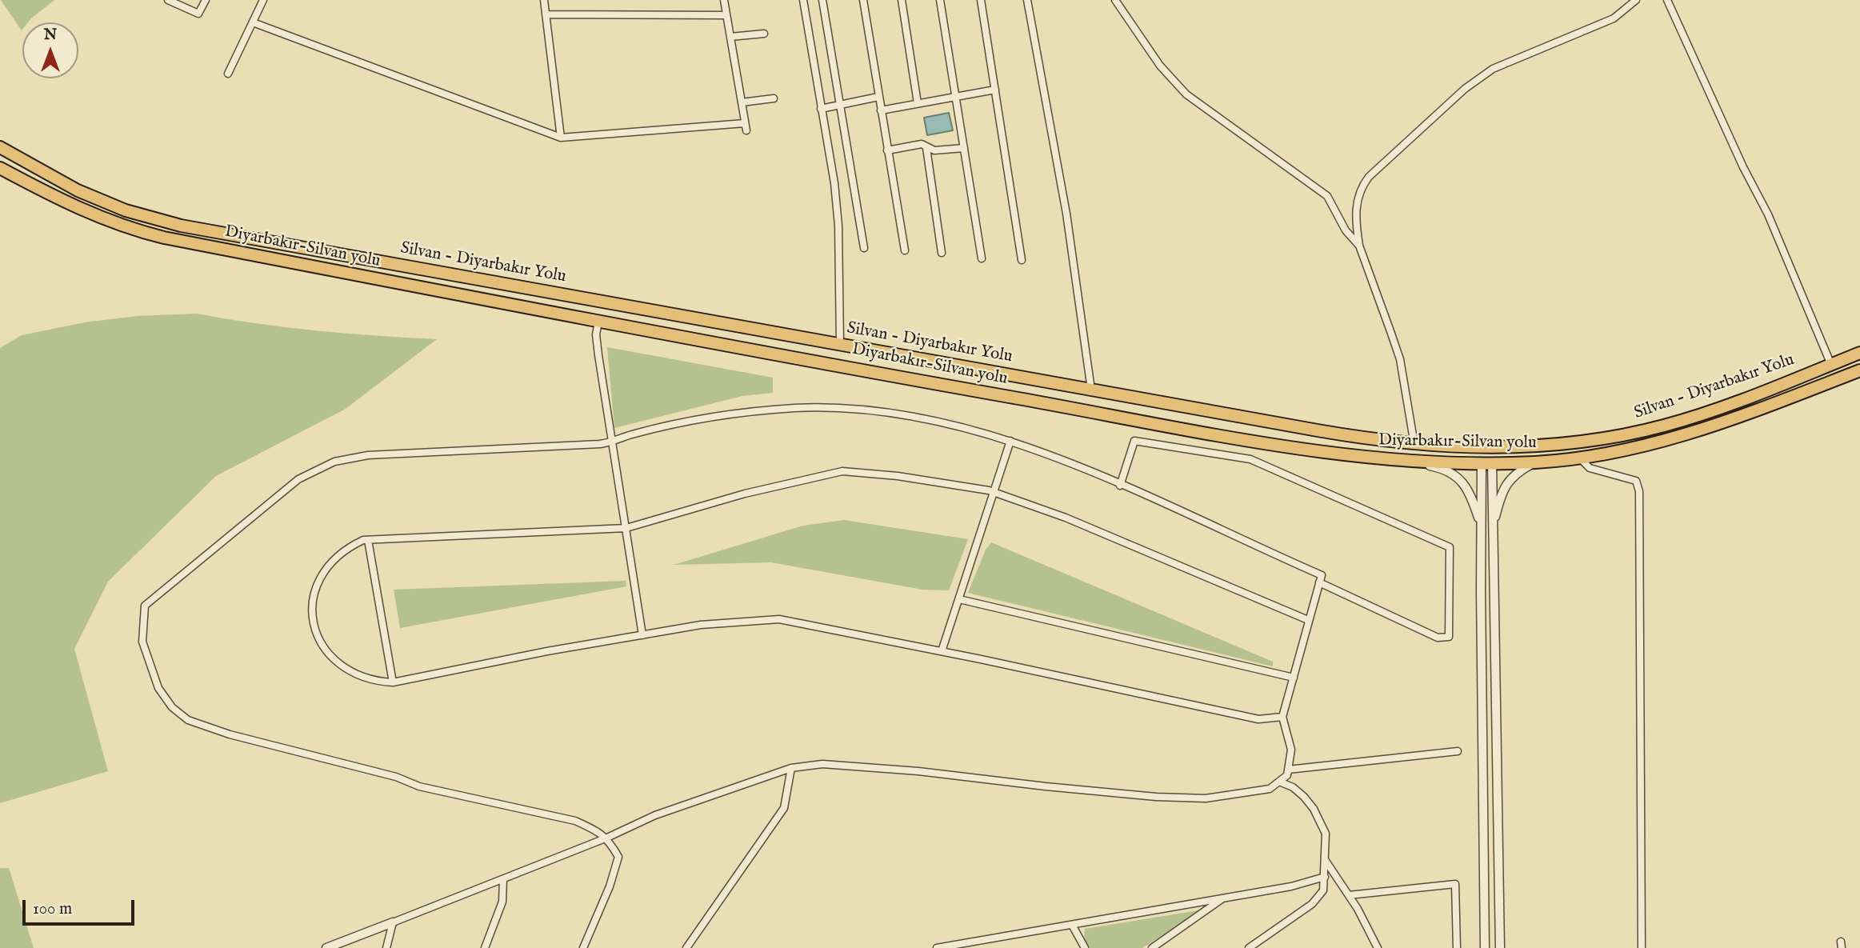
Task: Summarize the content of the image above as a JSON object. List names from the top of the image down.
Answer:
{
  "streets": {
    "highway": ["Diyarbakır-Silvan yolu", "Silvan - Diyarbakır Yolu"]
  },
  "scale_bar": "100 m",
  "north": "top"
}
